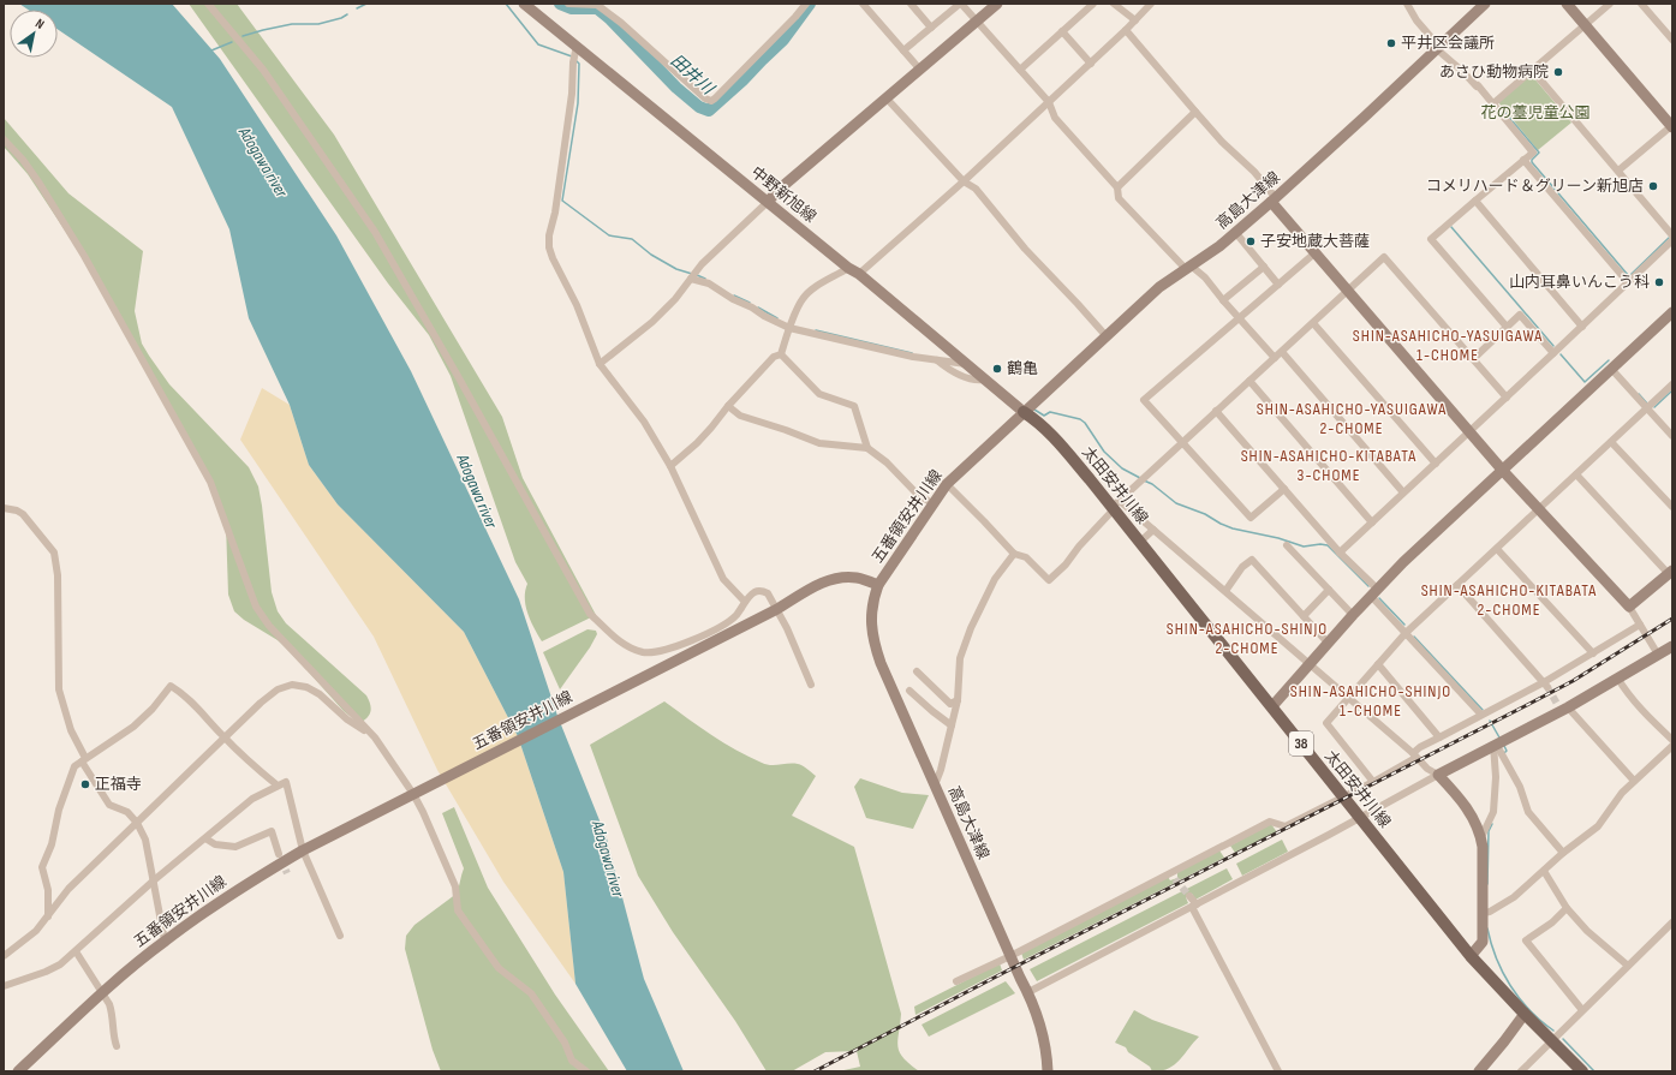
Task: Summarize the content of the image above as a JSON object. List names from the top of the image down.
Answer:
{
  "streets": {
    "main road": [
      "中野新旭線",
      "高島大津線",
      "太田安井川線",
      "五番領安井川線",
      "38"
    ]
  },
  "crossings": [
    ["中野新旭線", "高島大津線"],
    ["中野新旭線", "太田安井川線"],
    ["中野新旭線", "五番領安井川線"],
    ["高島大津線", "太田安井川線"],
    ["高島大津線", "五番領安井川線"],
    ["太田安井川線", "五番領安井川線"]
  ],
  "districts": [
    "SHIN-ASAHICHO-YASUIGAWA 1-CHOME",
    "SHIN-ASAHICHO-YASUIGAWA 2-CHOME",
    "SHIN-ASAHICHO-KITABATA 3-CHOME",
    "SHIN-ASAHICHO-KITABATA 2-CHOME",
    "SHIN-ASAHICHO-SHINJO 2-CHOME",
    "SHIN-ASAHICHO-SHINJO 1-CHOME"
  ],
  "water": ["田井川", "Adogawa river"],
  "parks": ["花の薹児童公園"],
  "places": [
    "平井区会議所",
    "あさひ動物病院",
    "コメリハード＆グリーン新旭店",
    "子安地蔵大菩薩",
    "山内耳鼻いんこう科",
    "鶴亀",
    "正福寺"
  ],
  "north": "top right"
}
